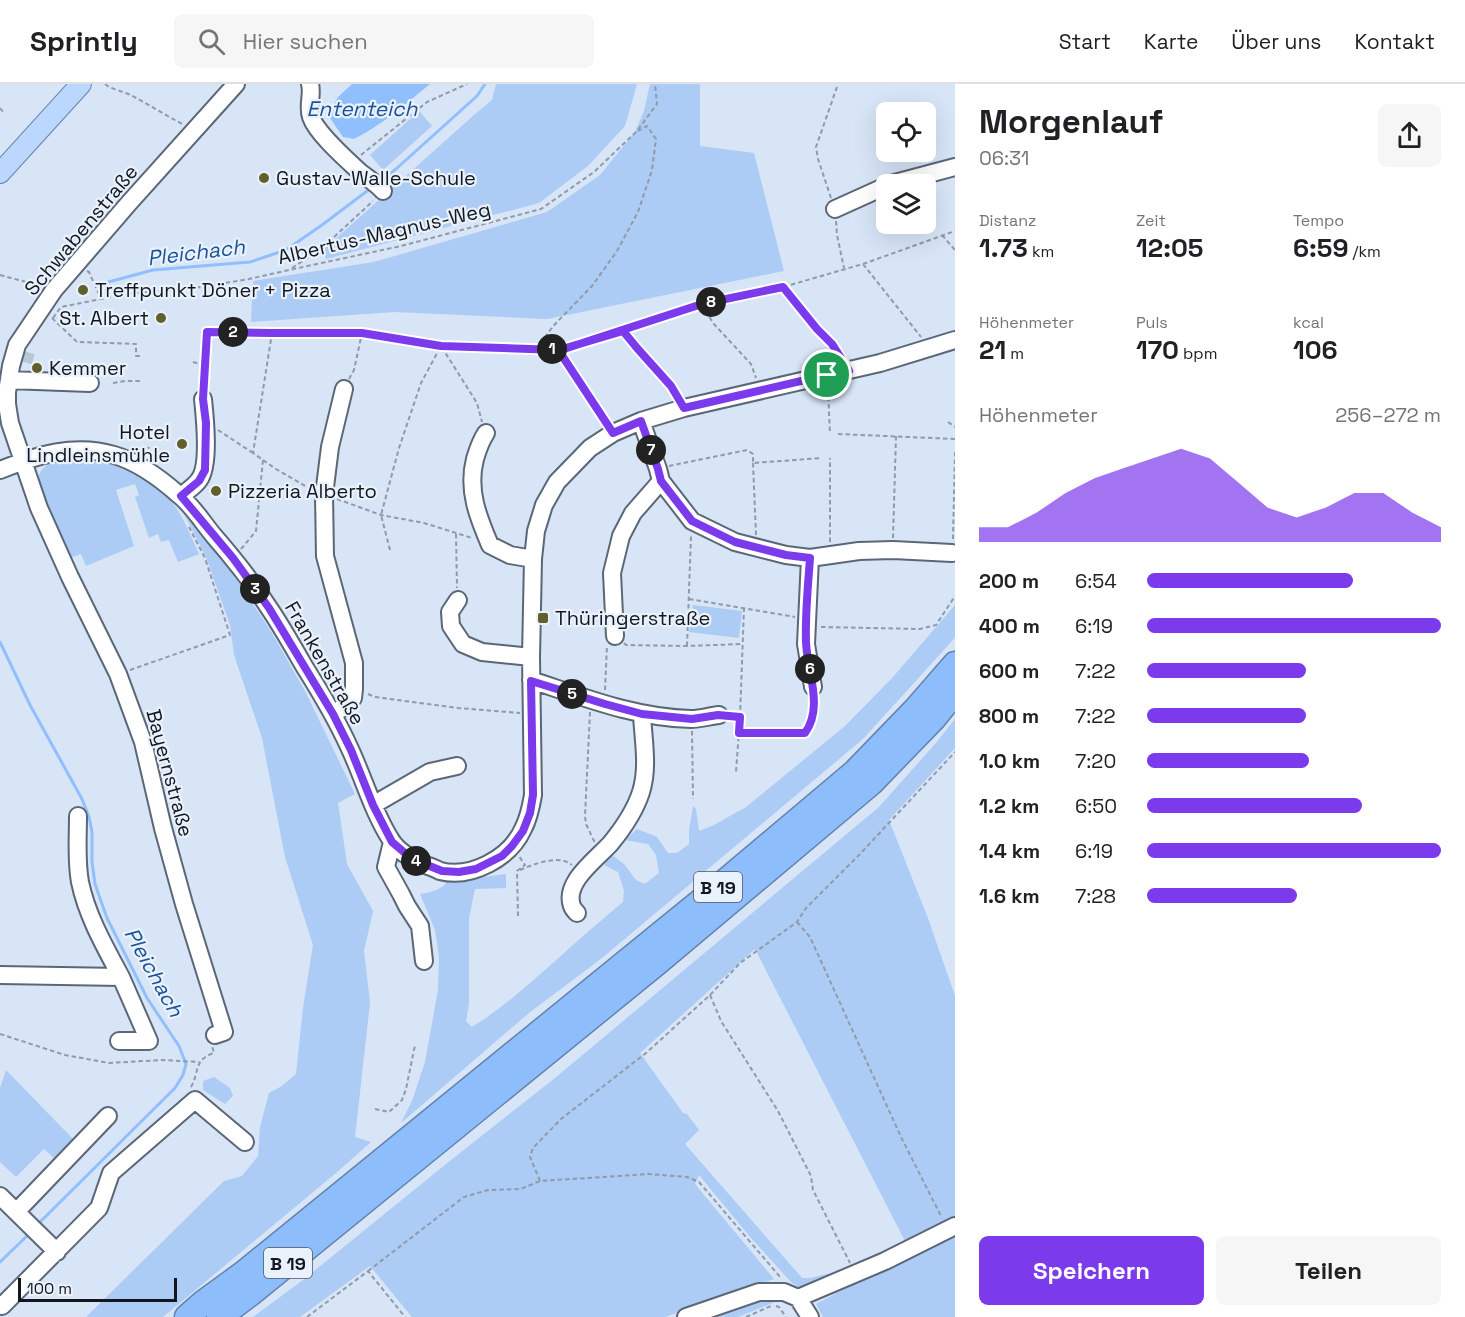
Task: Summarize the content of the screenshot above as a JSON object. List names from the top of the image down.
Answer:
{
  "streets": {
    "highway": ["B 19"],
    "street": ["Schwabenstraße", "Frankenstraße", "Bayernstraße"],
    "path": ["Albertus-Magnus-Weg"]
  },
  "crossings": [
    ["Schwabenstraße", "Albertus-Magnus-Weg"],
    ["Schwabenstraße", "Frankenstraße"],
    ["Schwabenstraße", "Bayernstraße"],
    ["Frankenstraße", "Bayernstraße"]
  ],
  "water": ["Ententeich", "Pleichach"],
  "places": {
    "other": [
      "Gustav-Walle-Schule",
      "Treffpunkt Döner + Pizza",
      "St. Albert",
      "Kemmer",
      "Hotel Lindleinsmühle",
      "Pizzeria Alberto"
    ],
    "transit": ["Thüringerstraße"]
  },
  "scale_bar": "100 m",
  "page": {
    "header": "Sprintly",
    "search": "Hier suchen",
    "nav": [
      "Start",
      "Karte",
      "Über uns",
      "Kontakt"
    ],
    "heading": ["Morgenlauf", "06:31"],
    "stats": [
      ["Distanz", "1.73 km"],
      ["Zeit", "12:05"],
      ["Tempo", "6:59 /km"],
      ["Höhenmeter", "21 m"],
      ["Puls", "170 bpm"],
      ["kcal", "106"]
    ],
    "pins": [
      "8",
      "2",
      "1",
      "7",
      "3",
      "6",
      "5",
      "4"
    ],
    "chart": ["Höhenmeter", "256–272 m"],
    "list": [
      {
        "name": "200 m",
        "note": "6:54"
      },
      {
        "name": "400 m",
        "note": "6:19"
      },
      {
        "name": "600 m",
        "note": "7:22"
      },
      {
        "name": "800 m",
        "note": "7:22"
      },
      {
        "name": "1.0 km",
        "note": "7:20"
      },
      {
        "name": "1.2 km",
        "note": "6:50"
      },
      {
        "name": "1.4 km",
        "note": "6:19"
      },
      {
        "name": "1.6 km",
        "note": "7:28"
      }
    ],
    "buttons": ["Speichern", "Teilen"],
    "scale": "100 m"
  }
}
